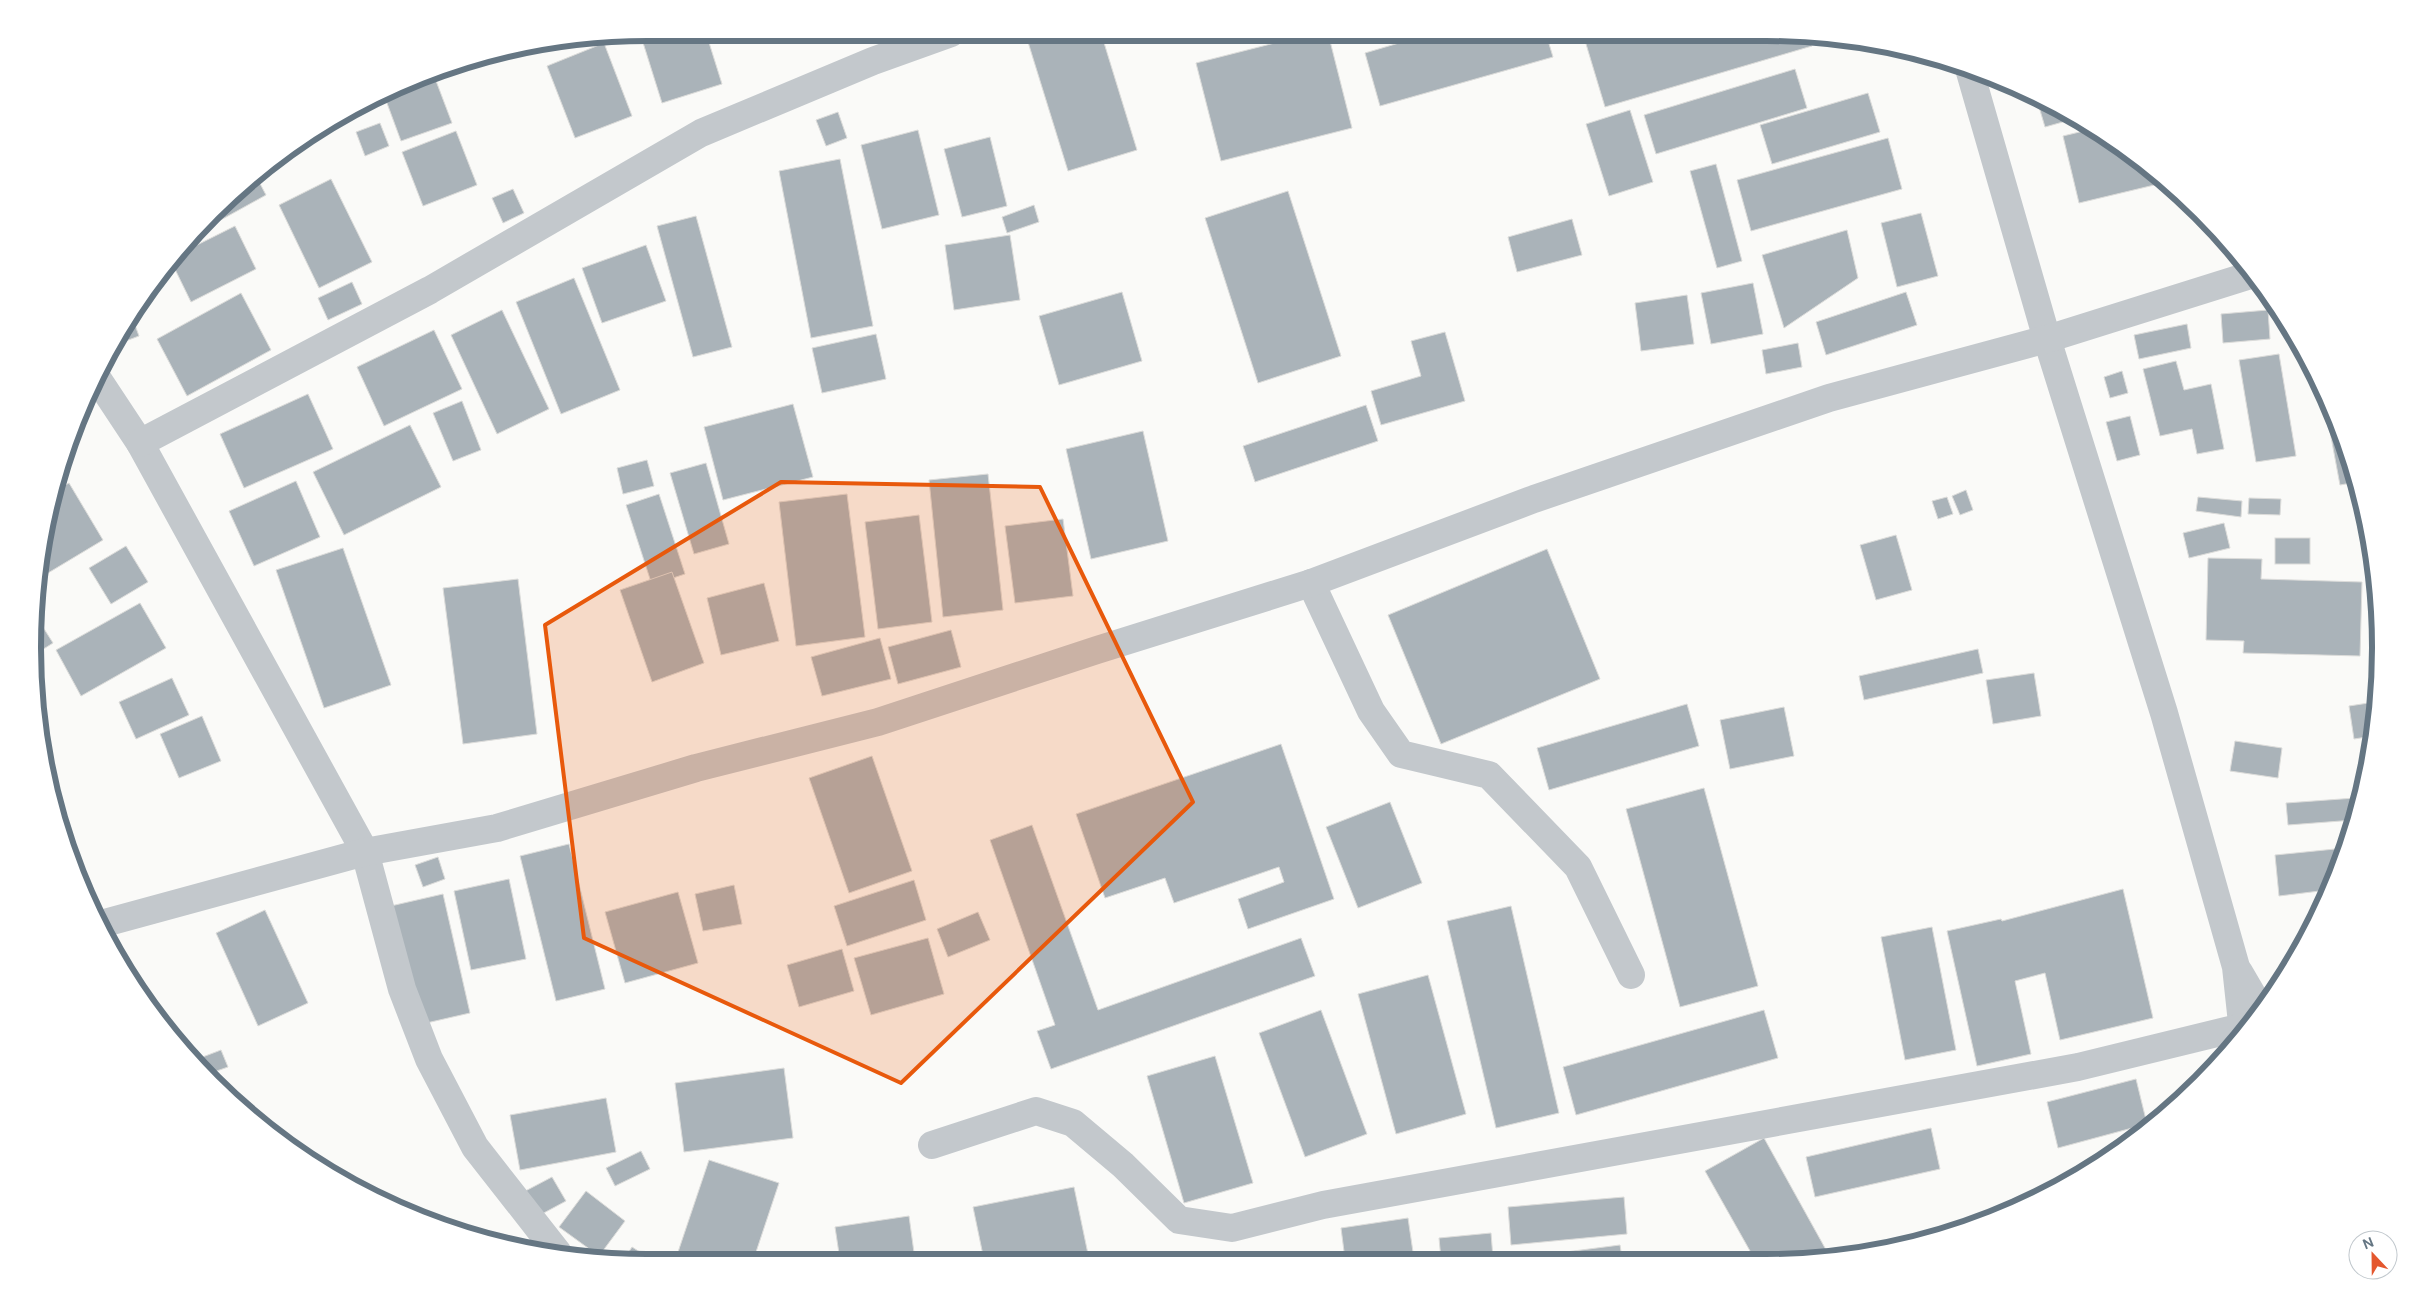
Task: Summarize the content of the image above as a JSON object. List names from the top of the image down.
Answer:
{
  "north": "top"
}
